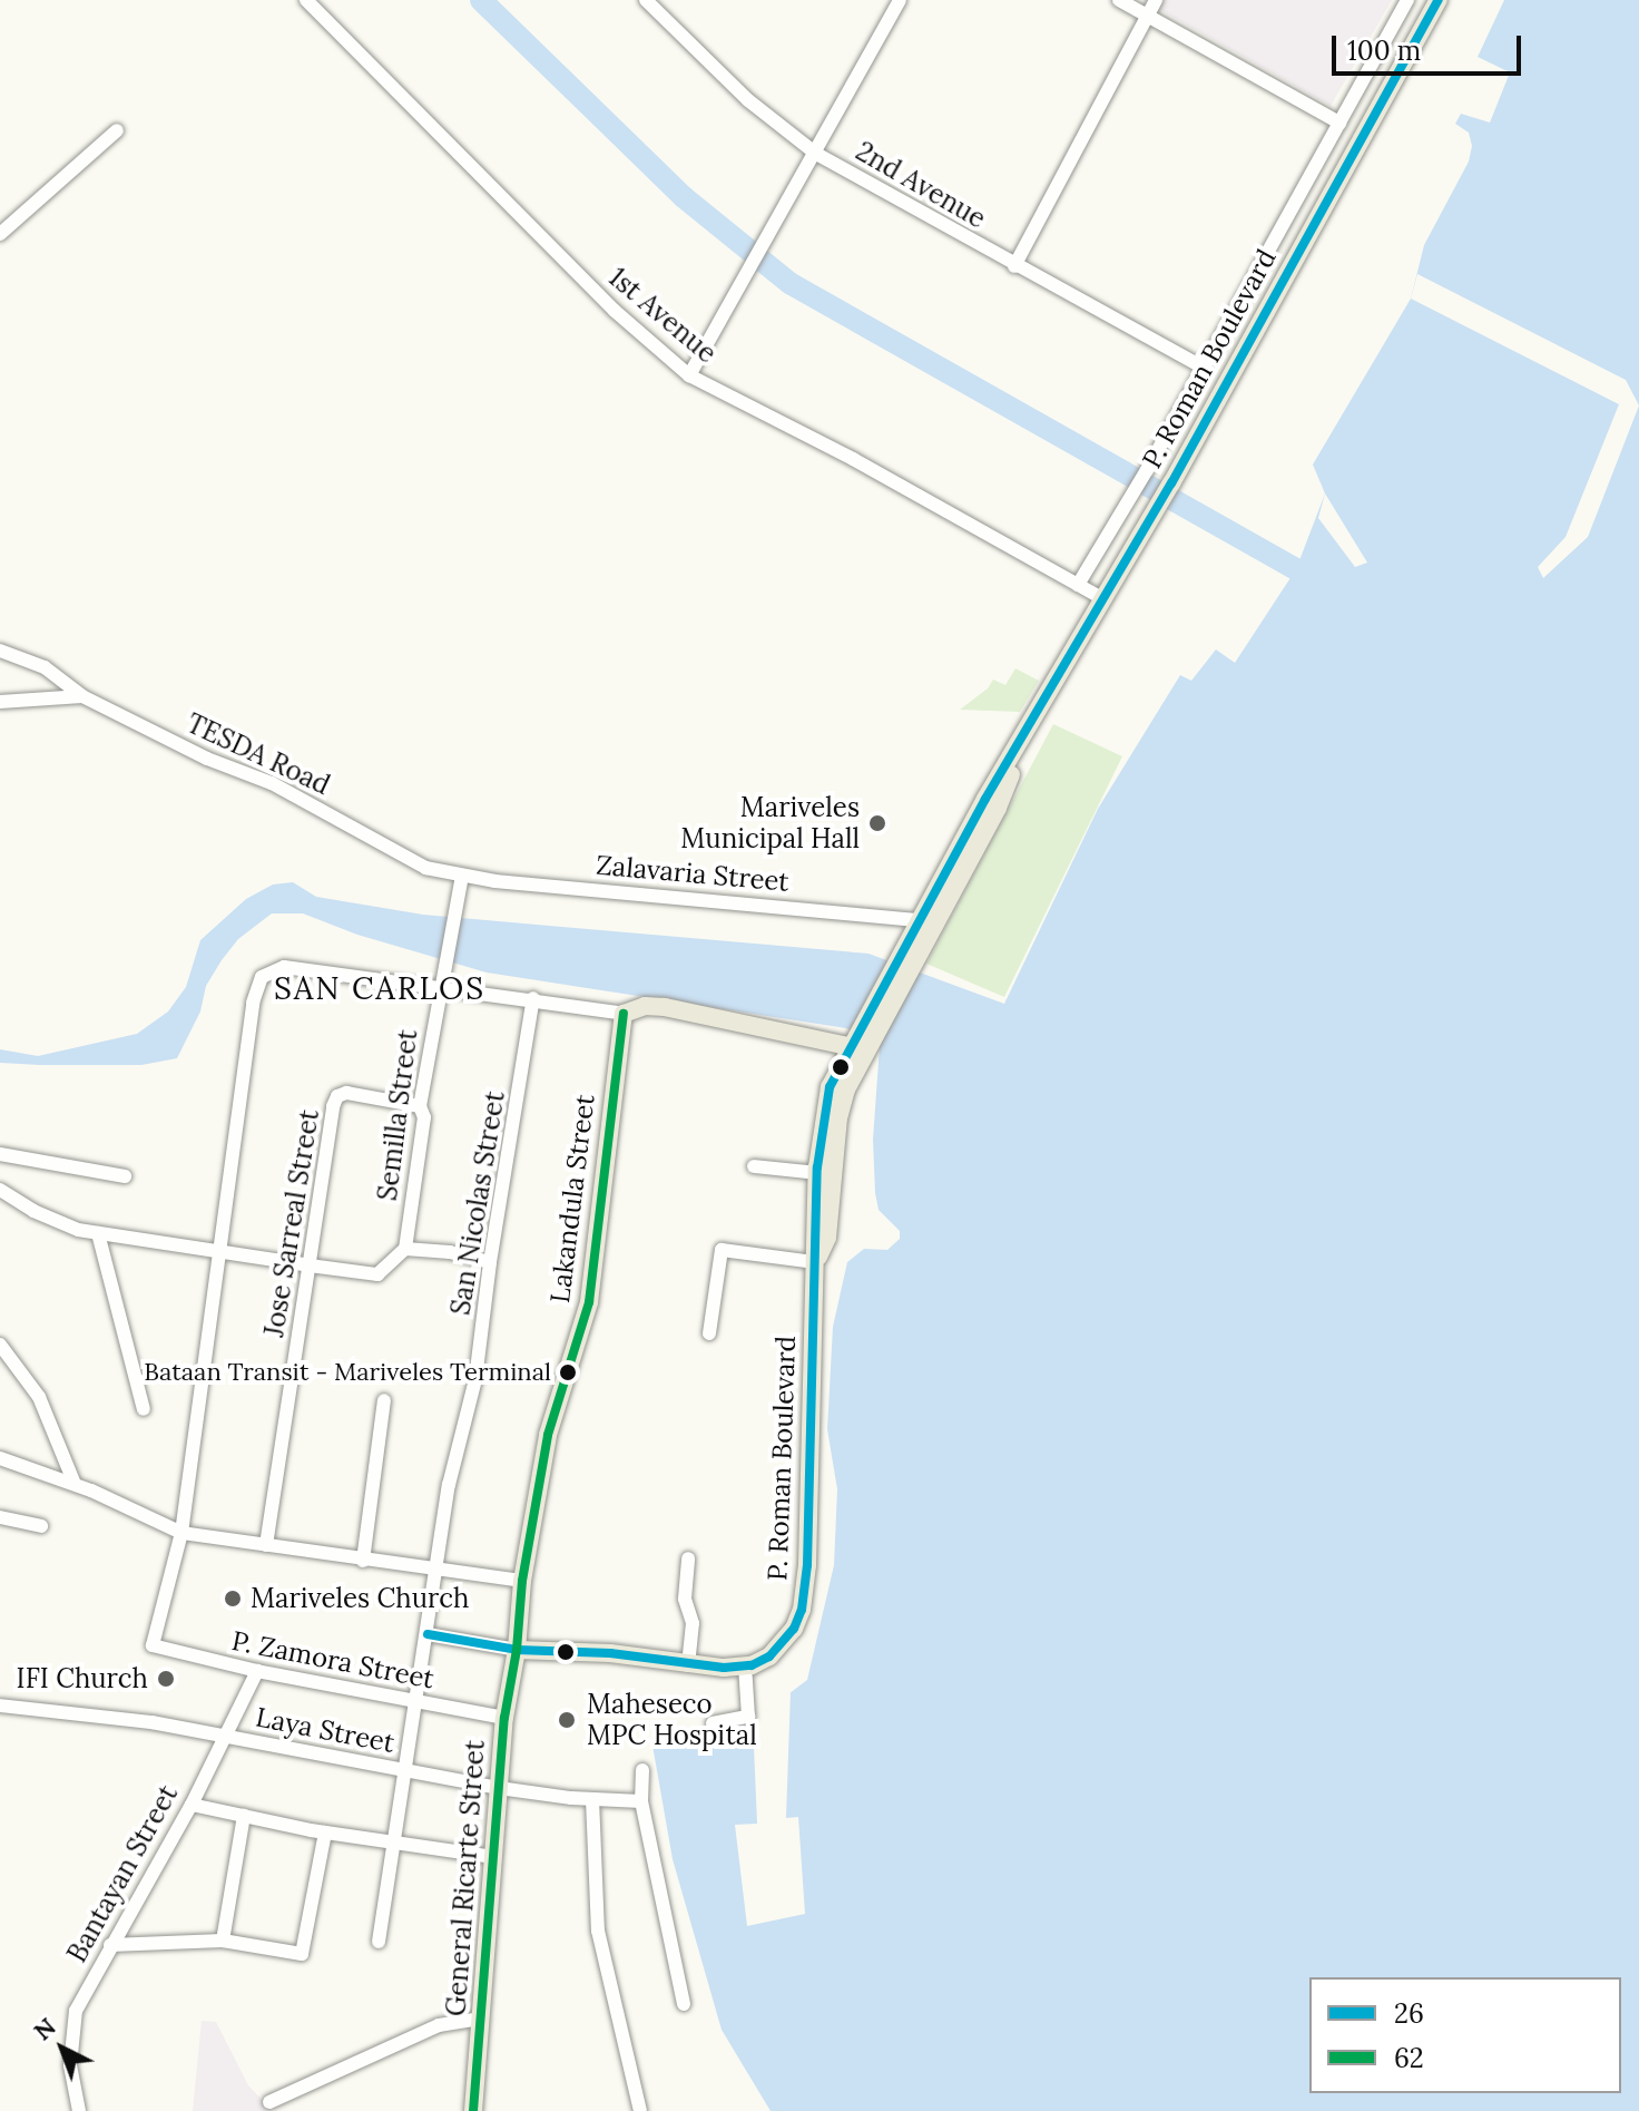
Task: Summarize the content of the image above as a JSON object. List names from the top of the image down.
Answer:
{
  "streets": {
    "main road": ["P. Roman Boulevard", "Lakandula Street", "General Ricarte Street"],
    "street": [
      "2nd Avenue",
      "1st Avenue",
      "TESDA Road",
      "Zalavaria Street",
      "Semilla Street",
      "San Nicolas Street",
      "Jose Sarreal Street",
      "P. Zamora Street",
      "Laya Street",
      "Bantayan Street"
    ]
  },
  "crossings": [
    ["1st Avenue", "P. Roman Boulevard"],
    ["P. Roman Boulevard", "Zalavaria Street"],
    ["P. Roman Boulevard", "Lakandula Street"],
    ["P. Roman Boulevard", "General Ricarte Street"],
    ["TESDA Road", "Zalavaria Street"],
    ["TESDA Road", "Semilla Street"],
    ["Zalavaria Street", "Semilla Street"],
    ["Semilla Street", "Jose Sarreal Street"],
    ["Lakandula Street", "General Ricarte Street"],
    ["San Nicolas Street", "P. Zamora Street"],
    ["San Nicolas Street", "Laya Street"],
    ["P. Zamora Street", "Bantayan Street"],
    ["P. Zamora Street", "General Ricarte Street"],
    ["Laya Street", "Bantayan Street"],
    ["Laya Street", "General Ricarte Street"]
  ],
  "districts": ["SAN CARLOS"],
  "places": [
    "Mariveles Municipal Hall",
    "Bataan Transit - Mariveles Terminal",
    "Mariveles Church",
    "IFI Church",
    "Maheseco MPC Hospital"
  ],
  "lines": ["transit line 26", "transit line 62"],
  "legend": ["26", "62"],
  "scale_bar": "100 m",
  "north": "top left"
}
